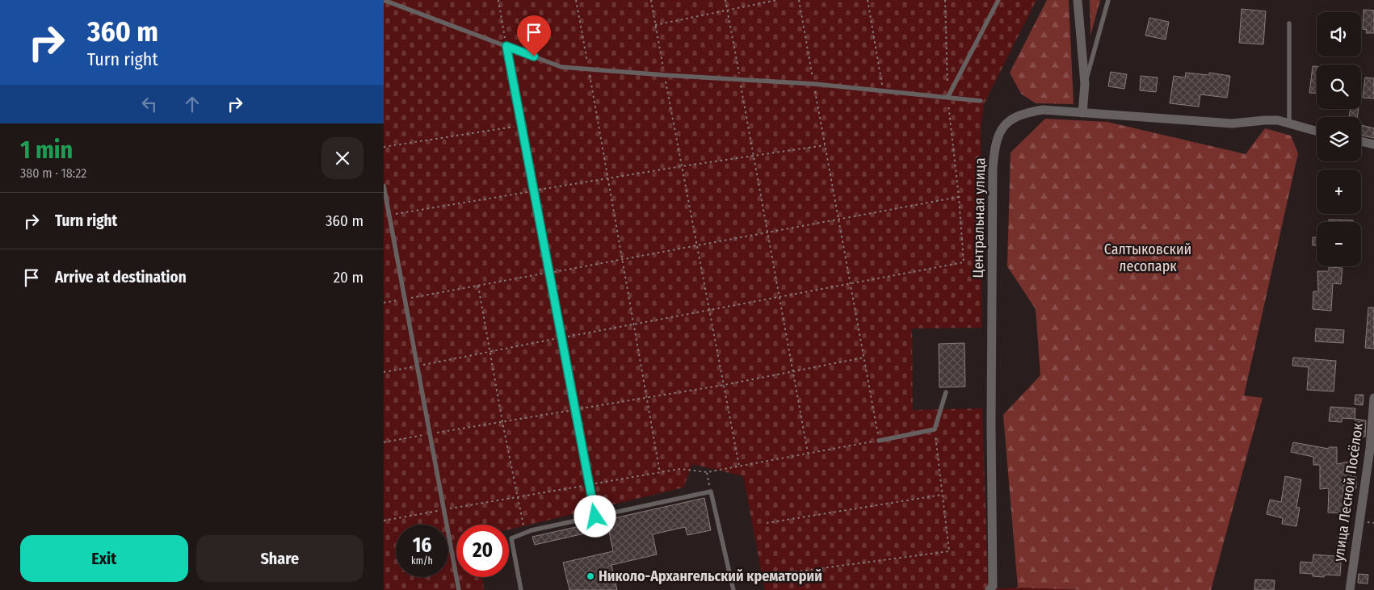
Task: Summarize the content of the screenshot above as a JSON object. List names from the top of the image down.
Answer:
{
  "streets": {
    "street": ["Центральная улица", "улица Лесной Посёлок"]
  },
  "parks": ["Салтыковский лесопарк"],
  "places": ["Николо-Архангельский крематорий"],
  "page": {
    "turn": ["360 m", "Turn right"],
    "map_buttons": ["+", "−"],
    "heading": ["1 min", "380 m · 18:22"],
    "list": [
      {
        "name": "Turn right",
        "value": "360 m"
      },
      {
        "name": "Arrive at destination",
        "value": "20 m"
      }
    ],
    "speed": "16 km/h",
    "limit": "20",
    "buttons": ["Exit", "Share"]
  }
}
